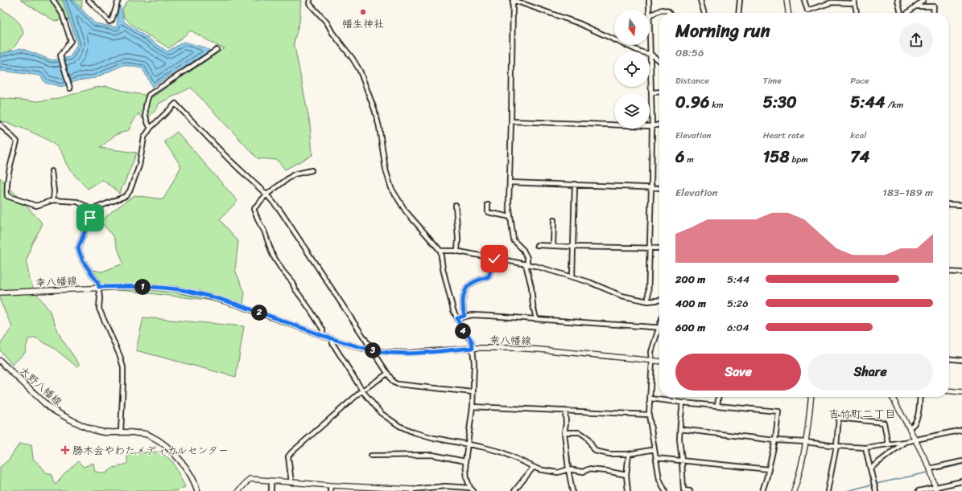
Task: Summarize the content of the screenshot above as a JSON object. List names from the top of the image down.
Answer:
{
  "streets": {
    "main road": ["大野八幡線"],
    "street": ["幸八幡線"]
  },
  "districts": ["吉竹町二丁目"],
  "places": {
    "other": ["幡生神社"],
    "health": ["勝木会やわたメディカルセンター"]
  },
  "north": "bottom",
  "page": {
    "heading": ["Morning run", "08:56"],
    "stats": [
      ["Distance", "0.96 km"],
      ["Time", "5:30"],
      ["Pace", "5:44 /km"],
      ["Elevation", "6 m"],
      ["Heart rate", "158 bpm"],
      ["kcal", "74"]
    ],
    "chart": ["Elevation", "183–189 m"],
    "list": [
      {
        "name": "200 m",
        "note": "5:44"
      },
      {
        "name": "400 m",
        "note": "5:26"
      },
      {
        "name": "600 m",
        "note": "6:04"
      }
    ],
    "pins": [
      "1",
      "2",
      "4",
      "3"
    ],
    "buttons": ["Save", "Share"]
  }
}
